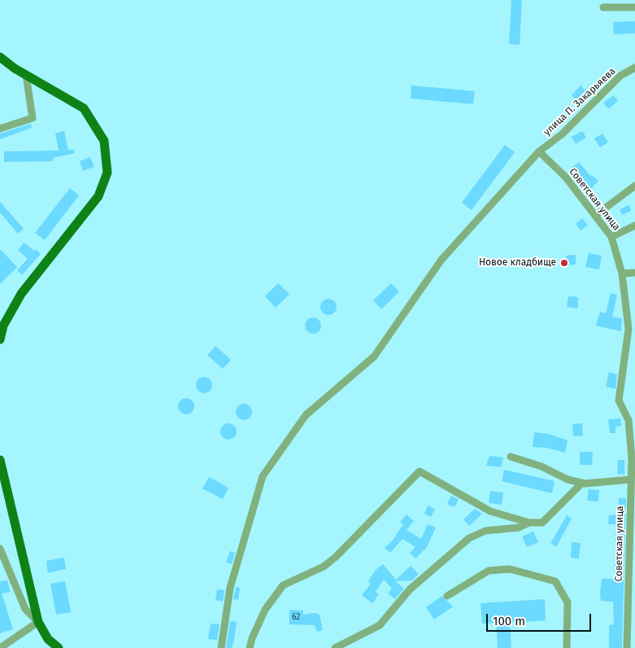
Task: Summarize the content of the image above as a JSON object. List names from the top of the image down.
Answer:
{
  "streets": {
    "street": ["улица П. Закарьяева", "Советская улица"]
  },
  "crossings": [
    ["улица П. Закарьяева", "Советская улица"]
  ],
  "places": ["Новое кладбище"],
  "house_numbers": ["62"],
  "scale_bar": "100 m"
}
